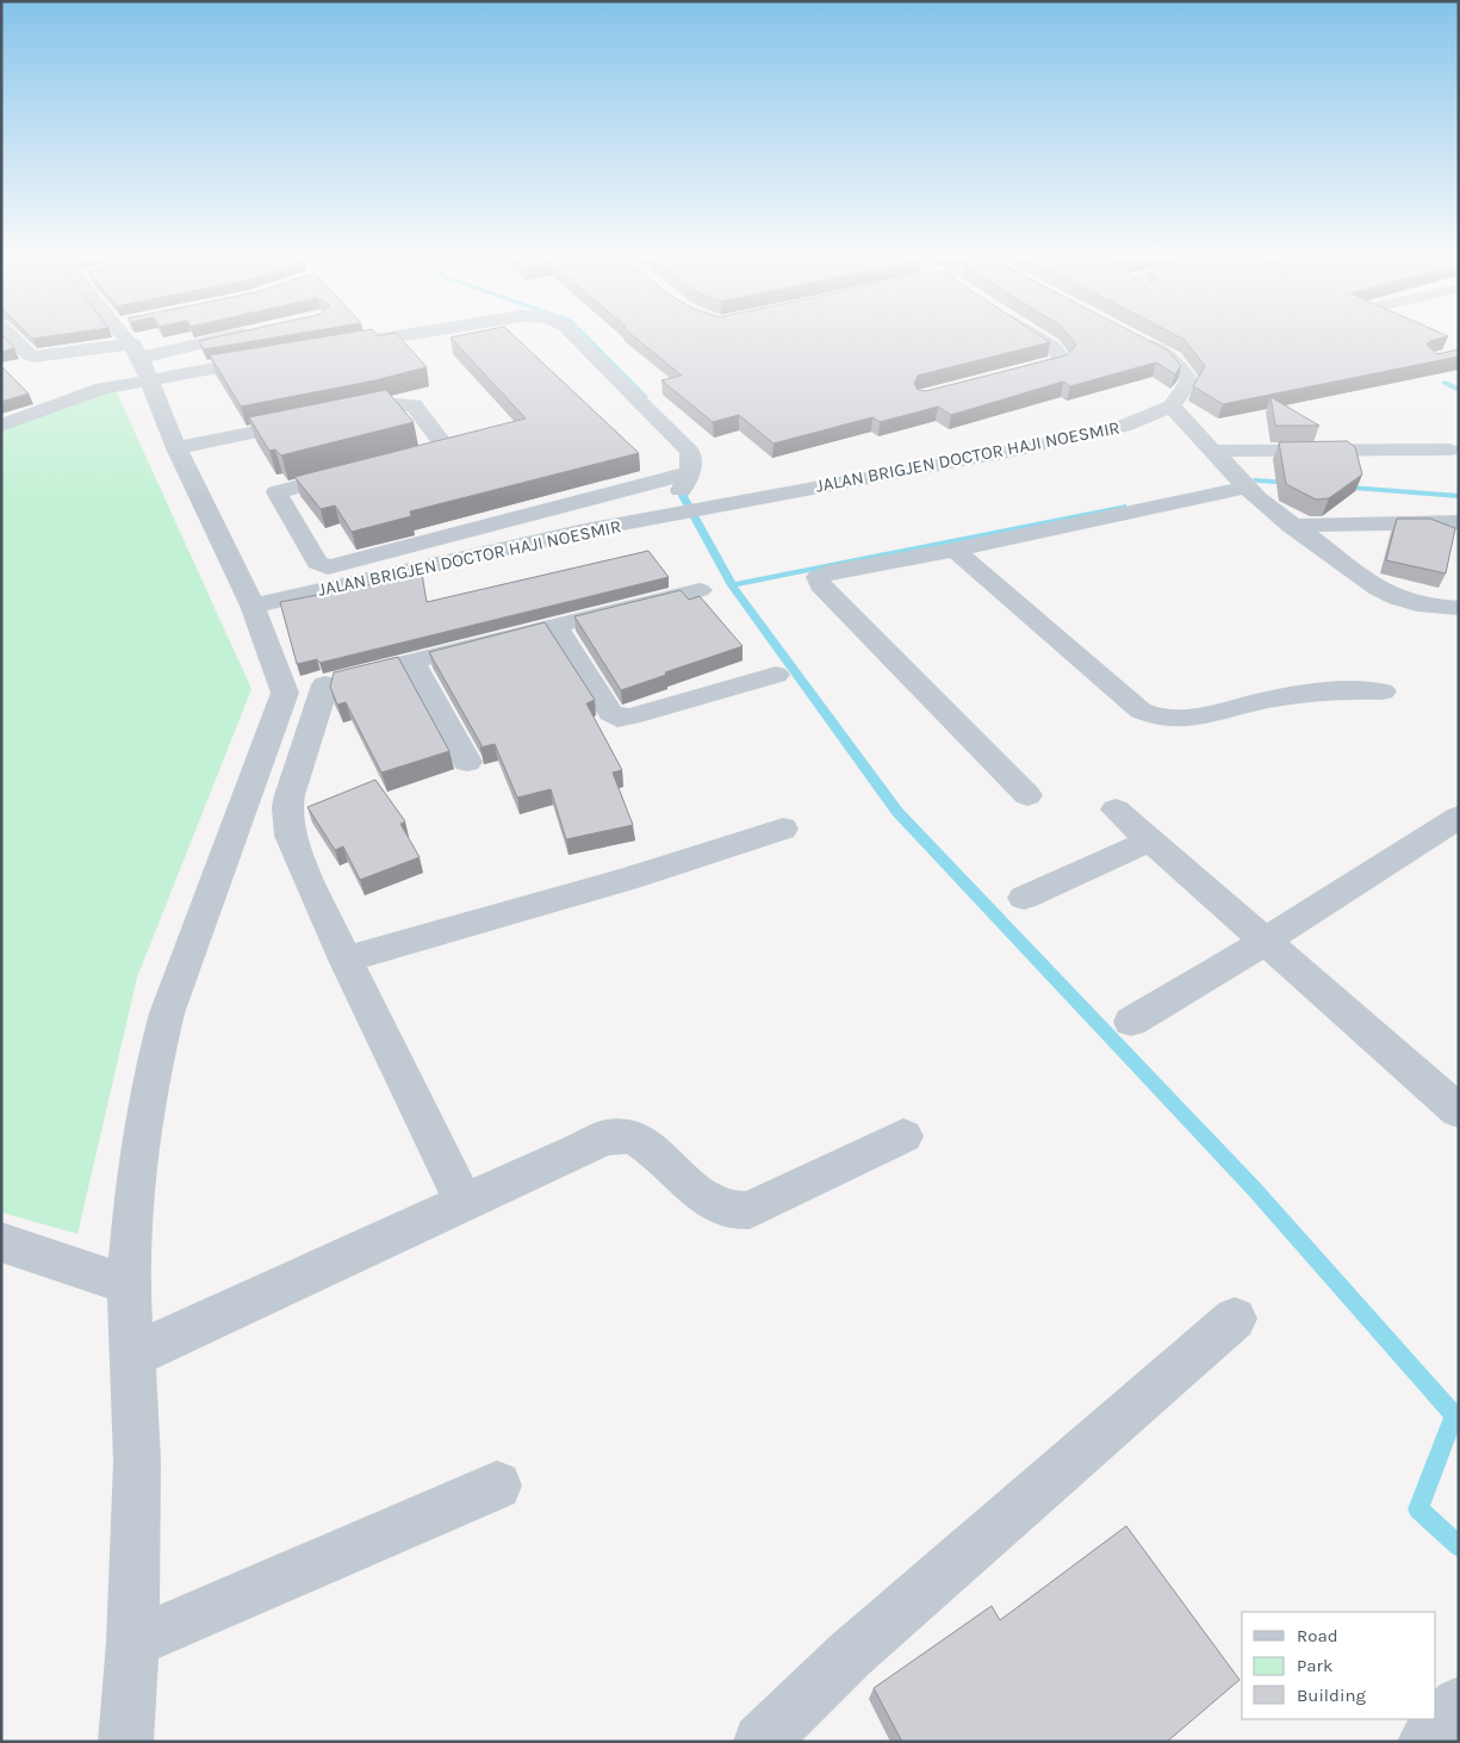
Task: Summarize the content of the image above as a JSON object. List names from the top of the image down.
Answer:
{
  "streets": {
    "street": ["JALAN BRIGJEN DOCTOR HAJI NOESMIR"]
  },
  "legend": ["Road", "Park", "Building"]
}
